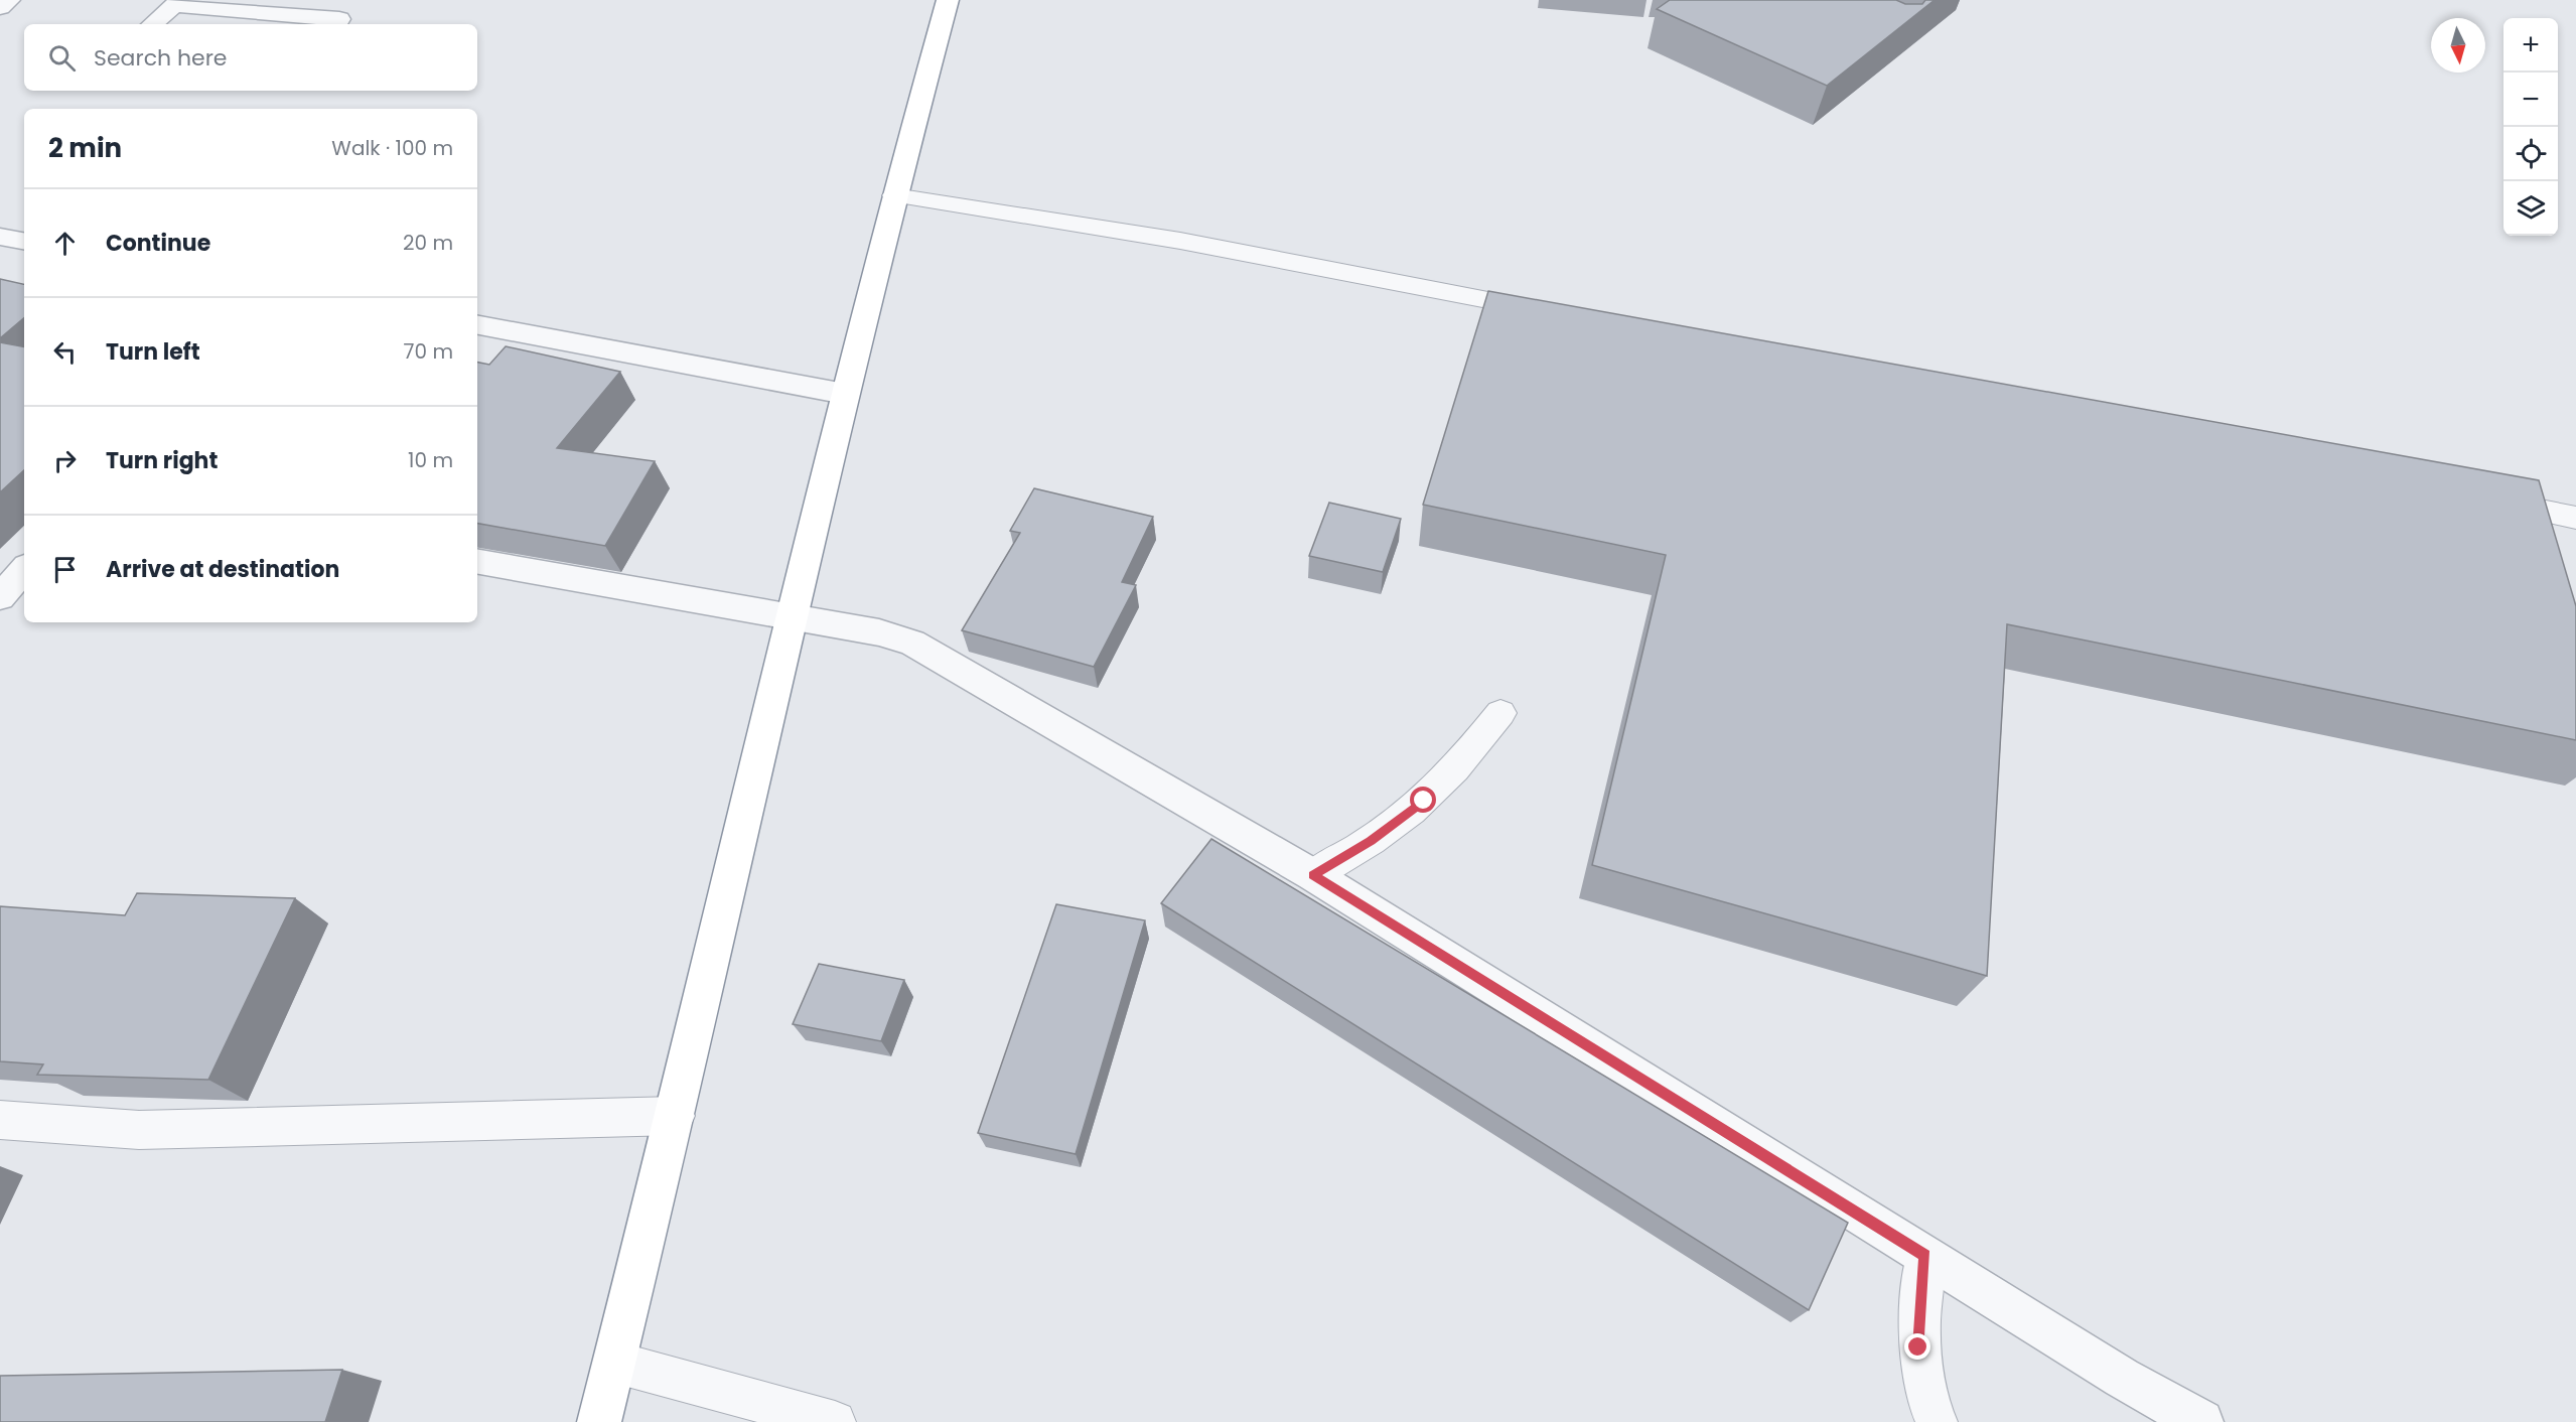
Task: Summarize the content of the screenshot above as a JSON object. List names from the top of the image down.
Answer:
{
  "north": "bottom",
  "page": {
    "map_buttons": ["+", "−"],
    "search": "Search here",
    "heading": ["2 min", "Walk · 100 m"],
    "list": [
      ["Continue", "20 m"],
      ["Turn left", "70 m"],
      ["Turn right", "10 m"],
      "Arrive at destination"
    ]
  }
}
